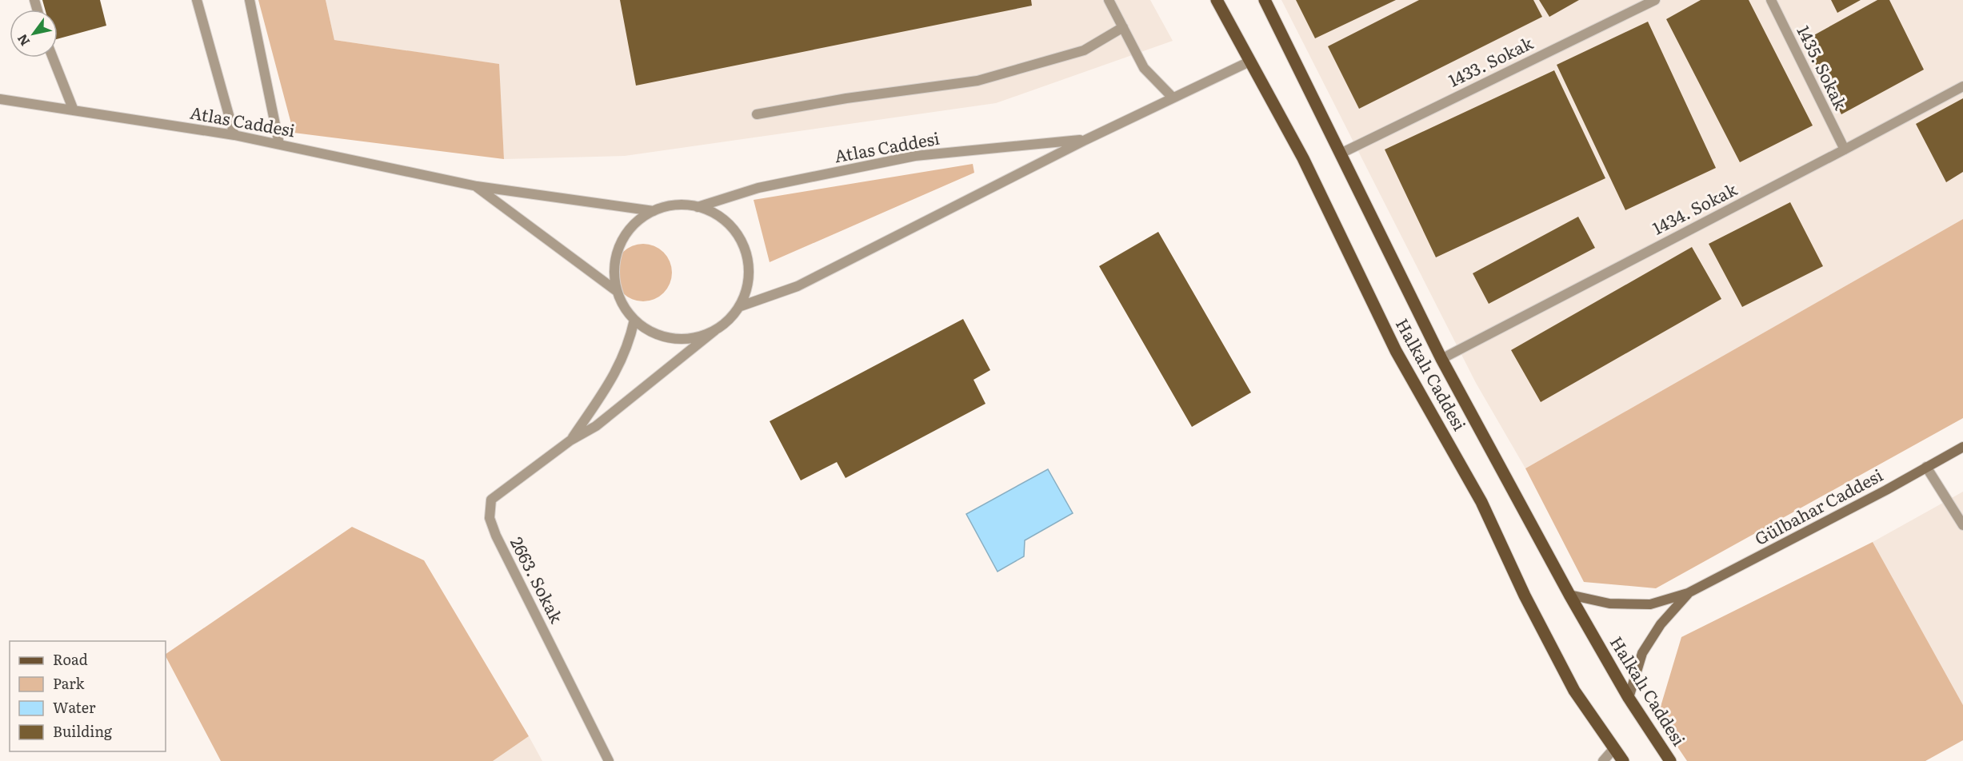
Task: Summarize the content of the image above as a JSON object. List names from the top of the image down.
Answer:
{
  "streets": {
    "main road": ["Halkalı Caddesi", "Gülbahar Caddesi"],
    "street": [
      "1433. Sokak",
      "1435. Sokak",
      "Atlas Caddesi",
      "1434. Sokak",
      "2663. Sokak"
    ]
  },
  "crossings": [
    ["1433. Sokak", "Halkalı Caddesi"],
    ["1435. Sokak", "1434. Sokak"],
    ["Atlas Caddesi", "Halkalı Caddesi"],
    ["1434. Sokak", "Halkalı Caddesi"],
    ["Halkalı Caddesi", "Gülbahar Caddesi"]
  ],
  "legend": [
    "Road",
    "Park",
    "Water",
    "Building"
  ],
  "north": "bottom left"
}
